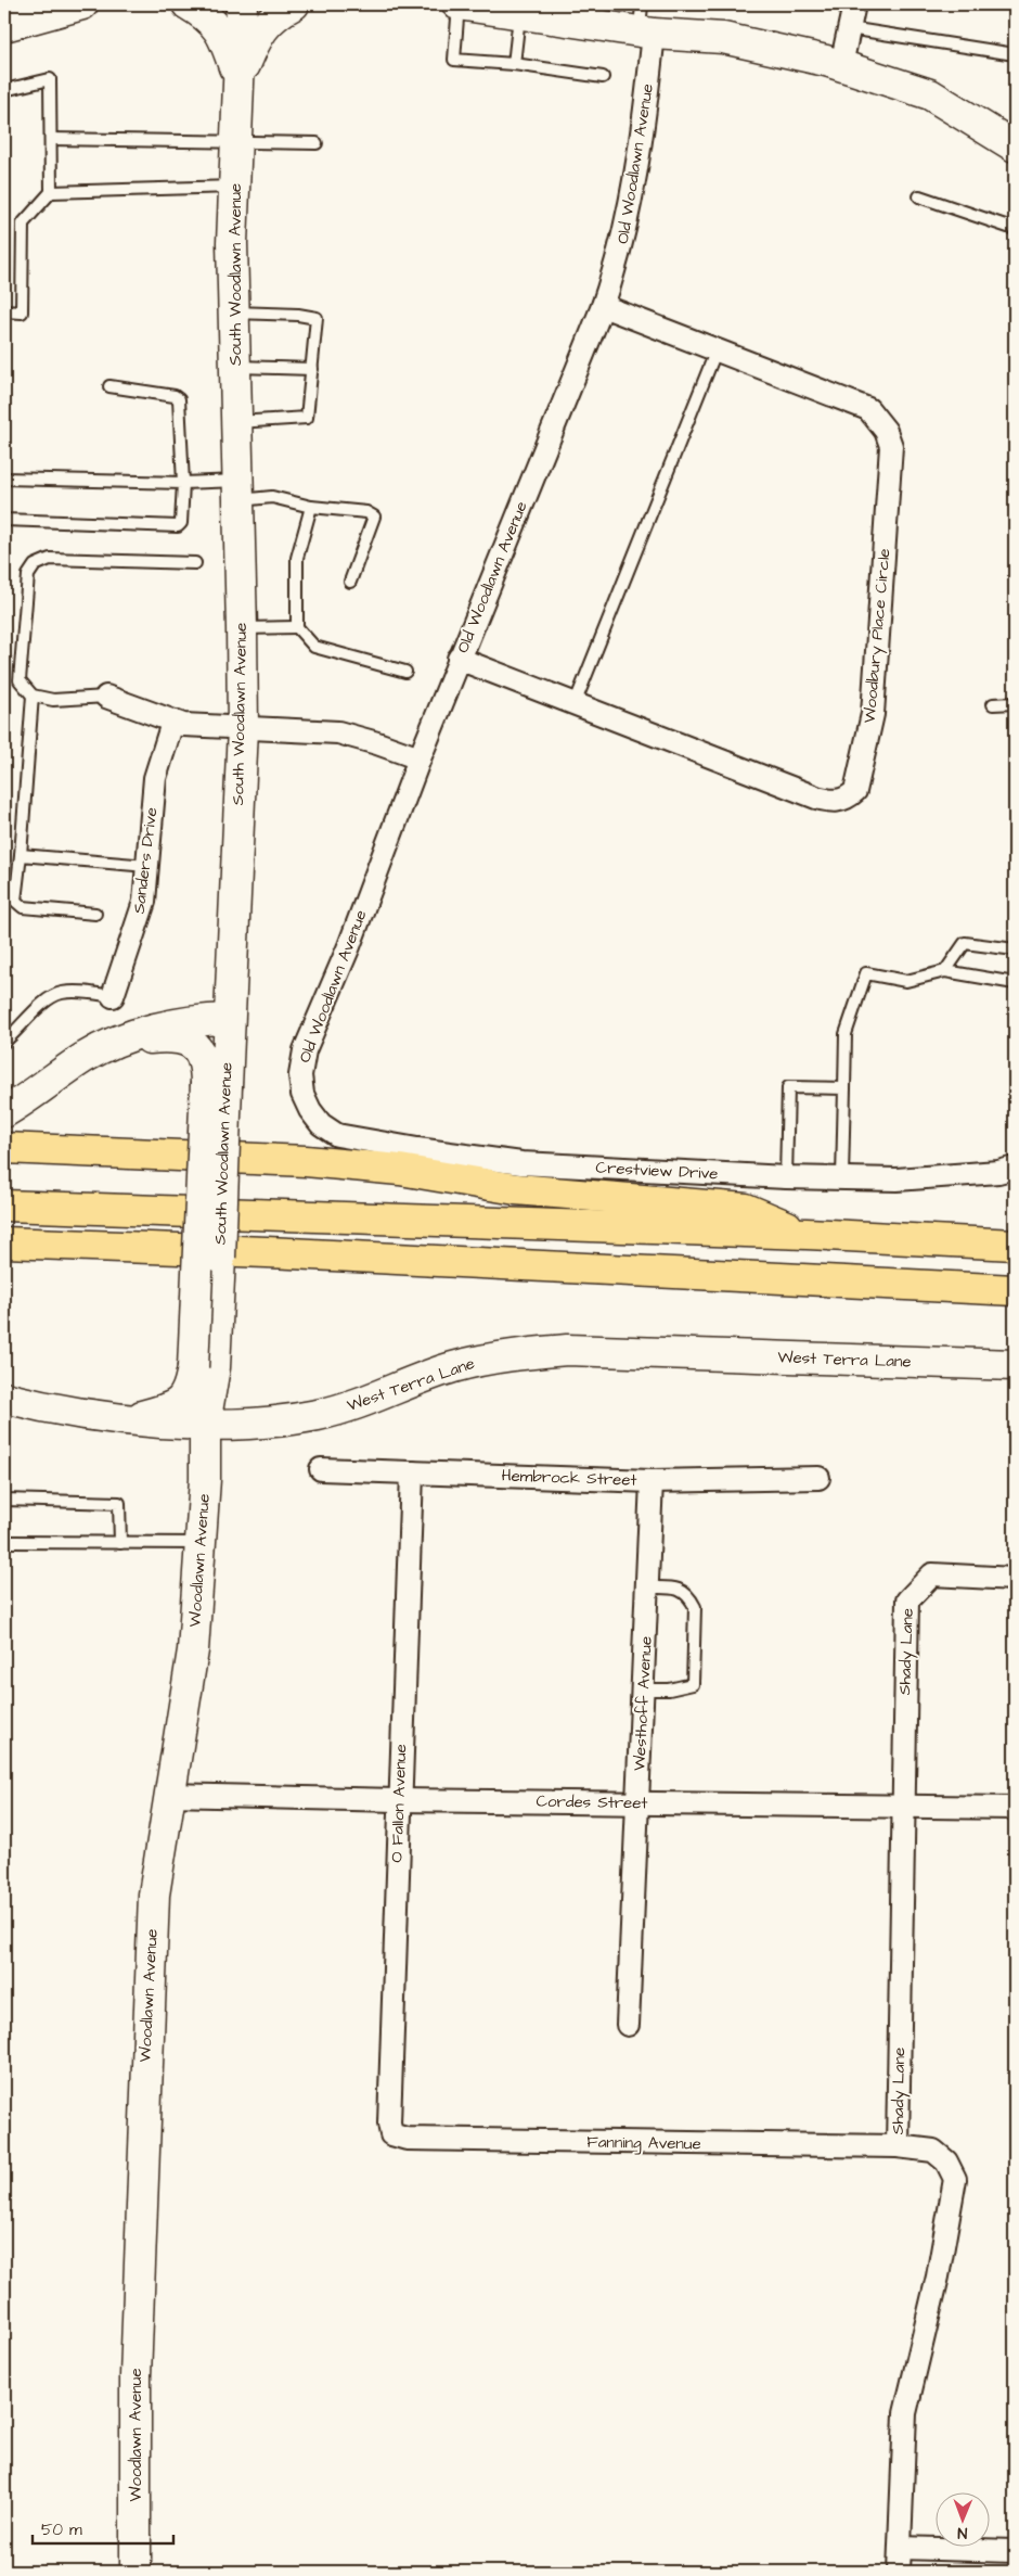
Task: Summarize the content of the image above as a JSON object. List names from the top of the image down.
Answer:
{
  "streets": {
    "street": [
      "Old Woodlawn Avenue",
      "South Woodlawn Avenue",
      "Woodbury Place Circle",
      "Sanders Drive",
      "Crestview Drive",
      "West Terra Lane",
      "Hembrock Street",
      "Woodlawn Avenue",
      "Shady Lane",
      "Westhoff Avenue",
      "Cordes Street",
      "O Fallon Avenue",
      "Fanning Avenue"
    ]
  },
  "crossings": [
    ["Old Woodlawn Avenue", "Woodbury Place Circle"],
    ["Old Woodlawn Avenue", "Crestview Drive"],
    ["South Woodlawn Avenue", "West Terra Lane"],
    ["South Woodlawn Avenue", "Woodlawn Avenue"],
    ["West Terra Lane", "Woodlawn Avenue"],
    ["Hembrock Street", "Westhoff Avenue"],
    ["Hembrock Street", "O Fallon Avenue"],
    ["Woodlawn Avenue", "Cordes Street"],
    ["Shady Lane", "Cordes Street"],
    ["Shady Lane", "Fanning Avenue"],
    ["Westhoff Avenue", "Cordes Street"],
    ["Cordes Street", "O Fallon Avenue"],
    ["O Fallon Avenue", "Fanning Avenue"]
  ],
  "scale_bar": "50 m",
  "north": "bottom"
}
